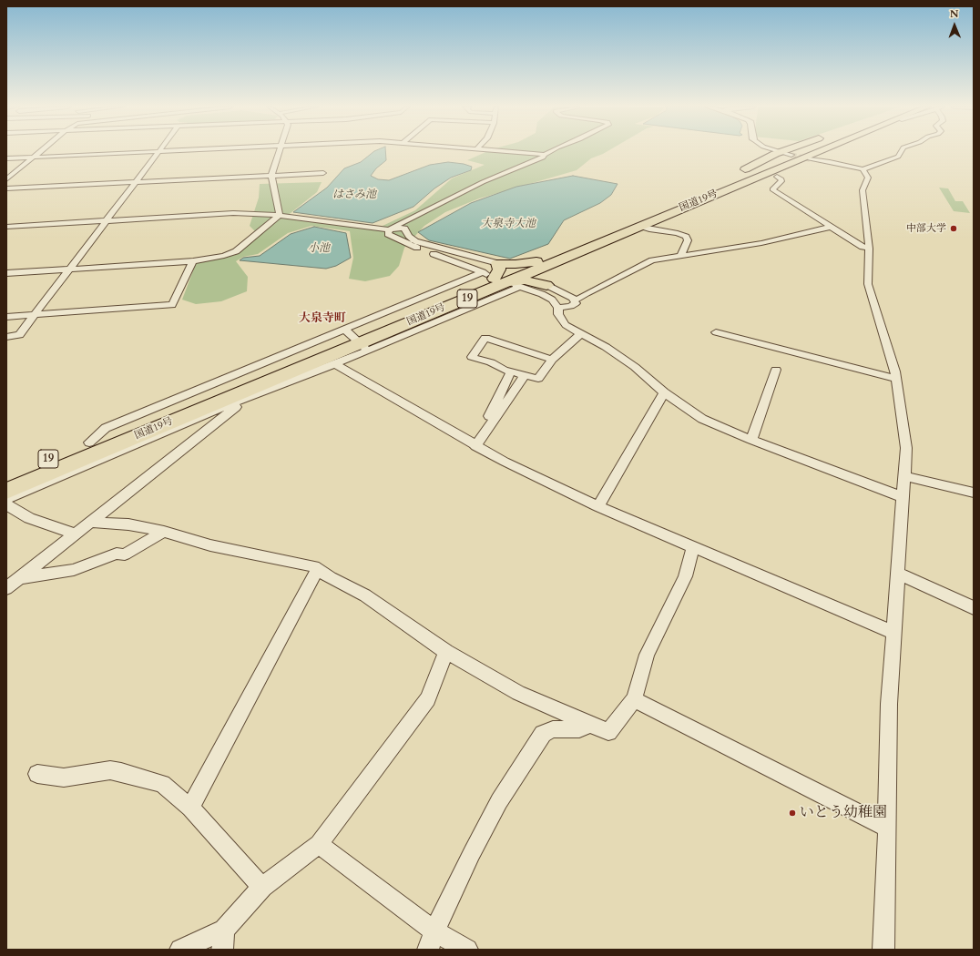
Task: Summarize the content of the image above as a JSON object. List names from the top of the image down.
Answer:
{
  "streets": {
    "highway": ["国道19号", "19"]
  },
  "districts": ["大泉寺町"],
  "water": ["はさみ池", "大泉寺大池", "小池"],
  "places": ["中部大学", "いとう幼稚園"],
  "north": "top"
}
